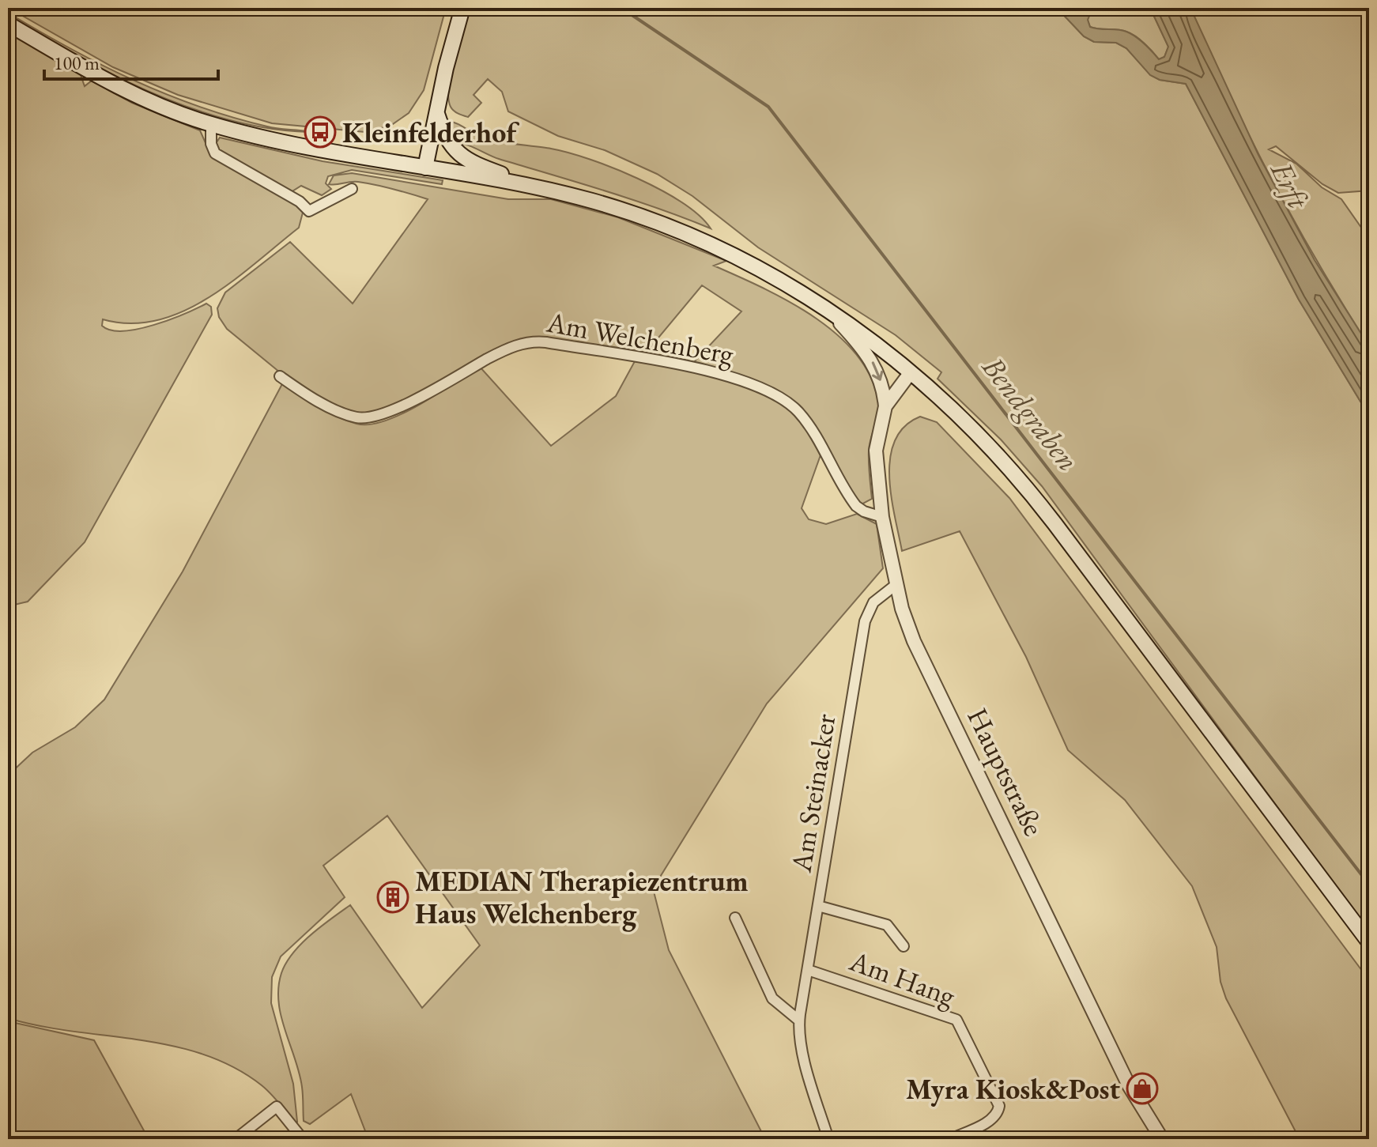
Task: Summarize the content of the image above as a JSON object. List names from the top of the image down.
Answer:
{
  "streets": {
    "street": [
      "Am Welchenberg",
      "Hauptstraße",
      "Am Steinacker",
      "Am Hang"
    ]
  },
  "crossings": [
    ["Am Welchenberg", "Hauptstraße"],
    ["Hauptstraße", "Am Steinacker"],
    ["Am Steinacker", "Am Hang"]
  ],
  "water": ["Erft", "Bendgraben"],
  "places": {
    "bus stop": ["Kleinfelderhof"],
    "building": ["MEDIAN Therapiezentrum Haus Welchenberg"],
    "shop": ["Myra Kiosk&Post"]
  },
  "scale_bar": "100 m"
}
